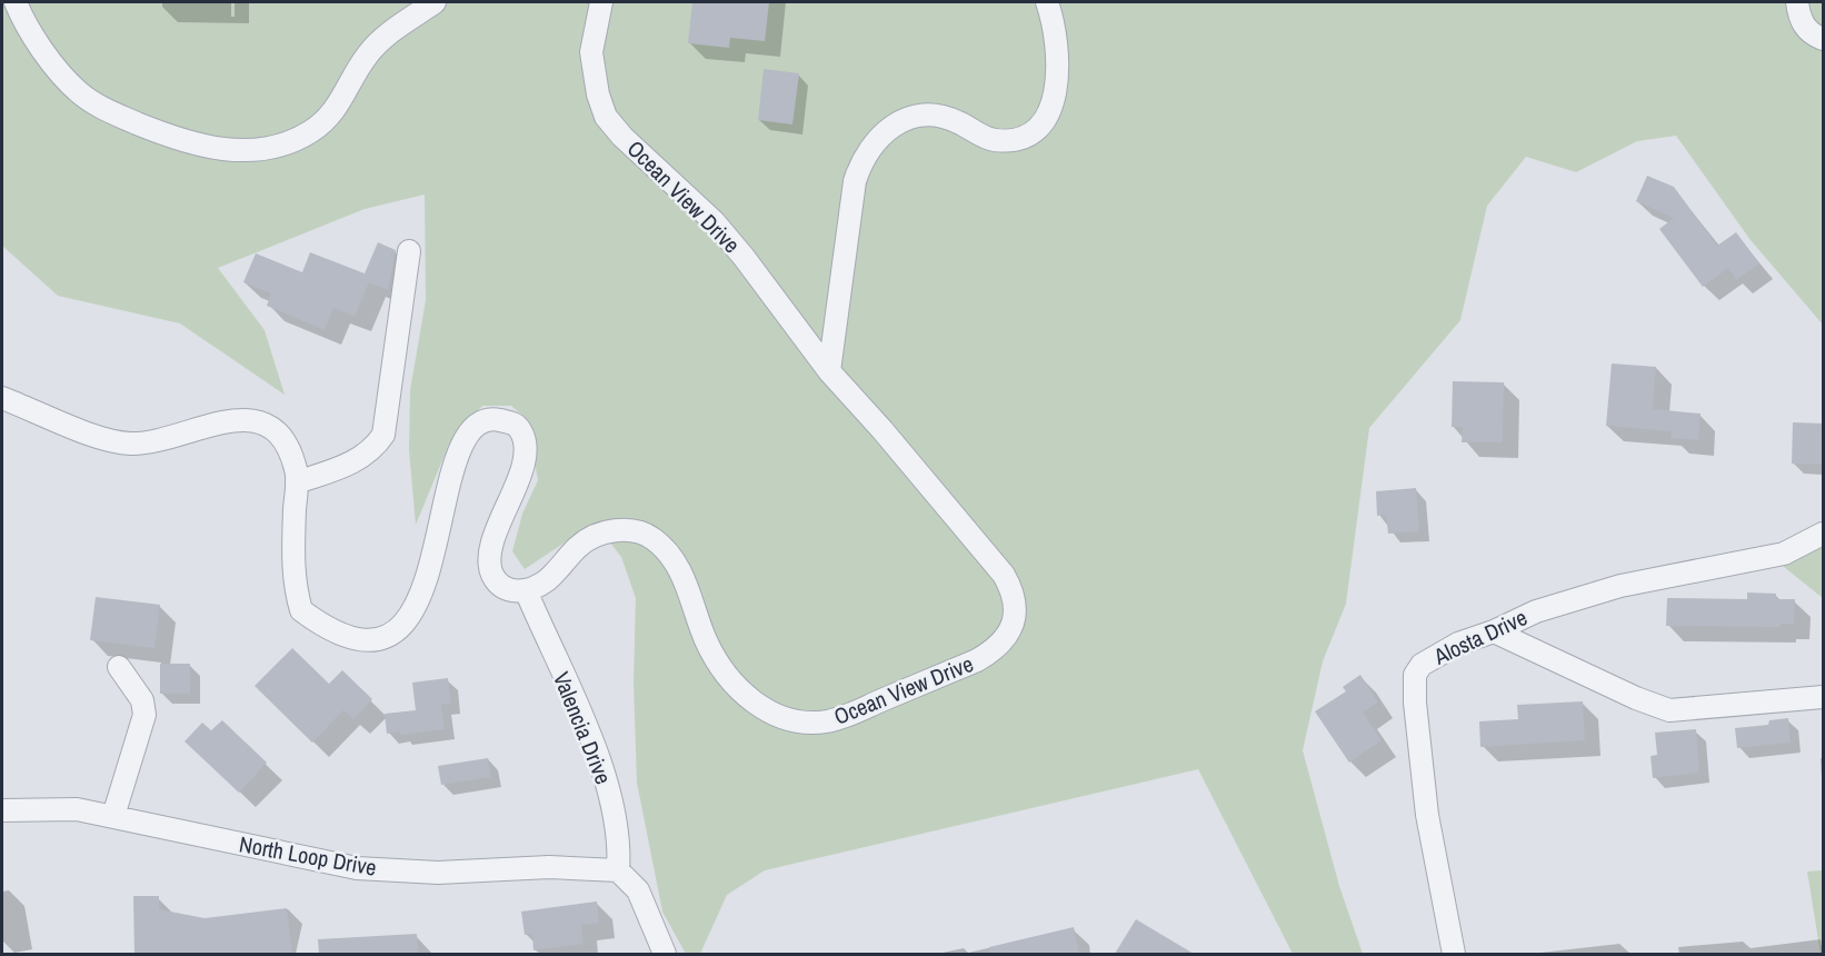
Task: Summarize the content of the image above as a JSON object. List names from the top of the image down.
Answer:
{
  "streets": {
    "street": [
      "Ocean View Drive",
      "Alosta Drive",
      "Valencia Drive",
      "North Loop Drive"
    ]
  },
  "crossings": [
    ["Ocean View Drive", "Valencia Drive"],
    ["Valencia Drive", "North Loop Drive"]
  ]
}
